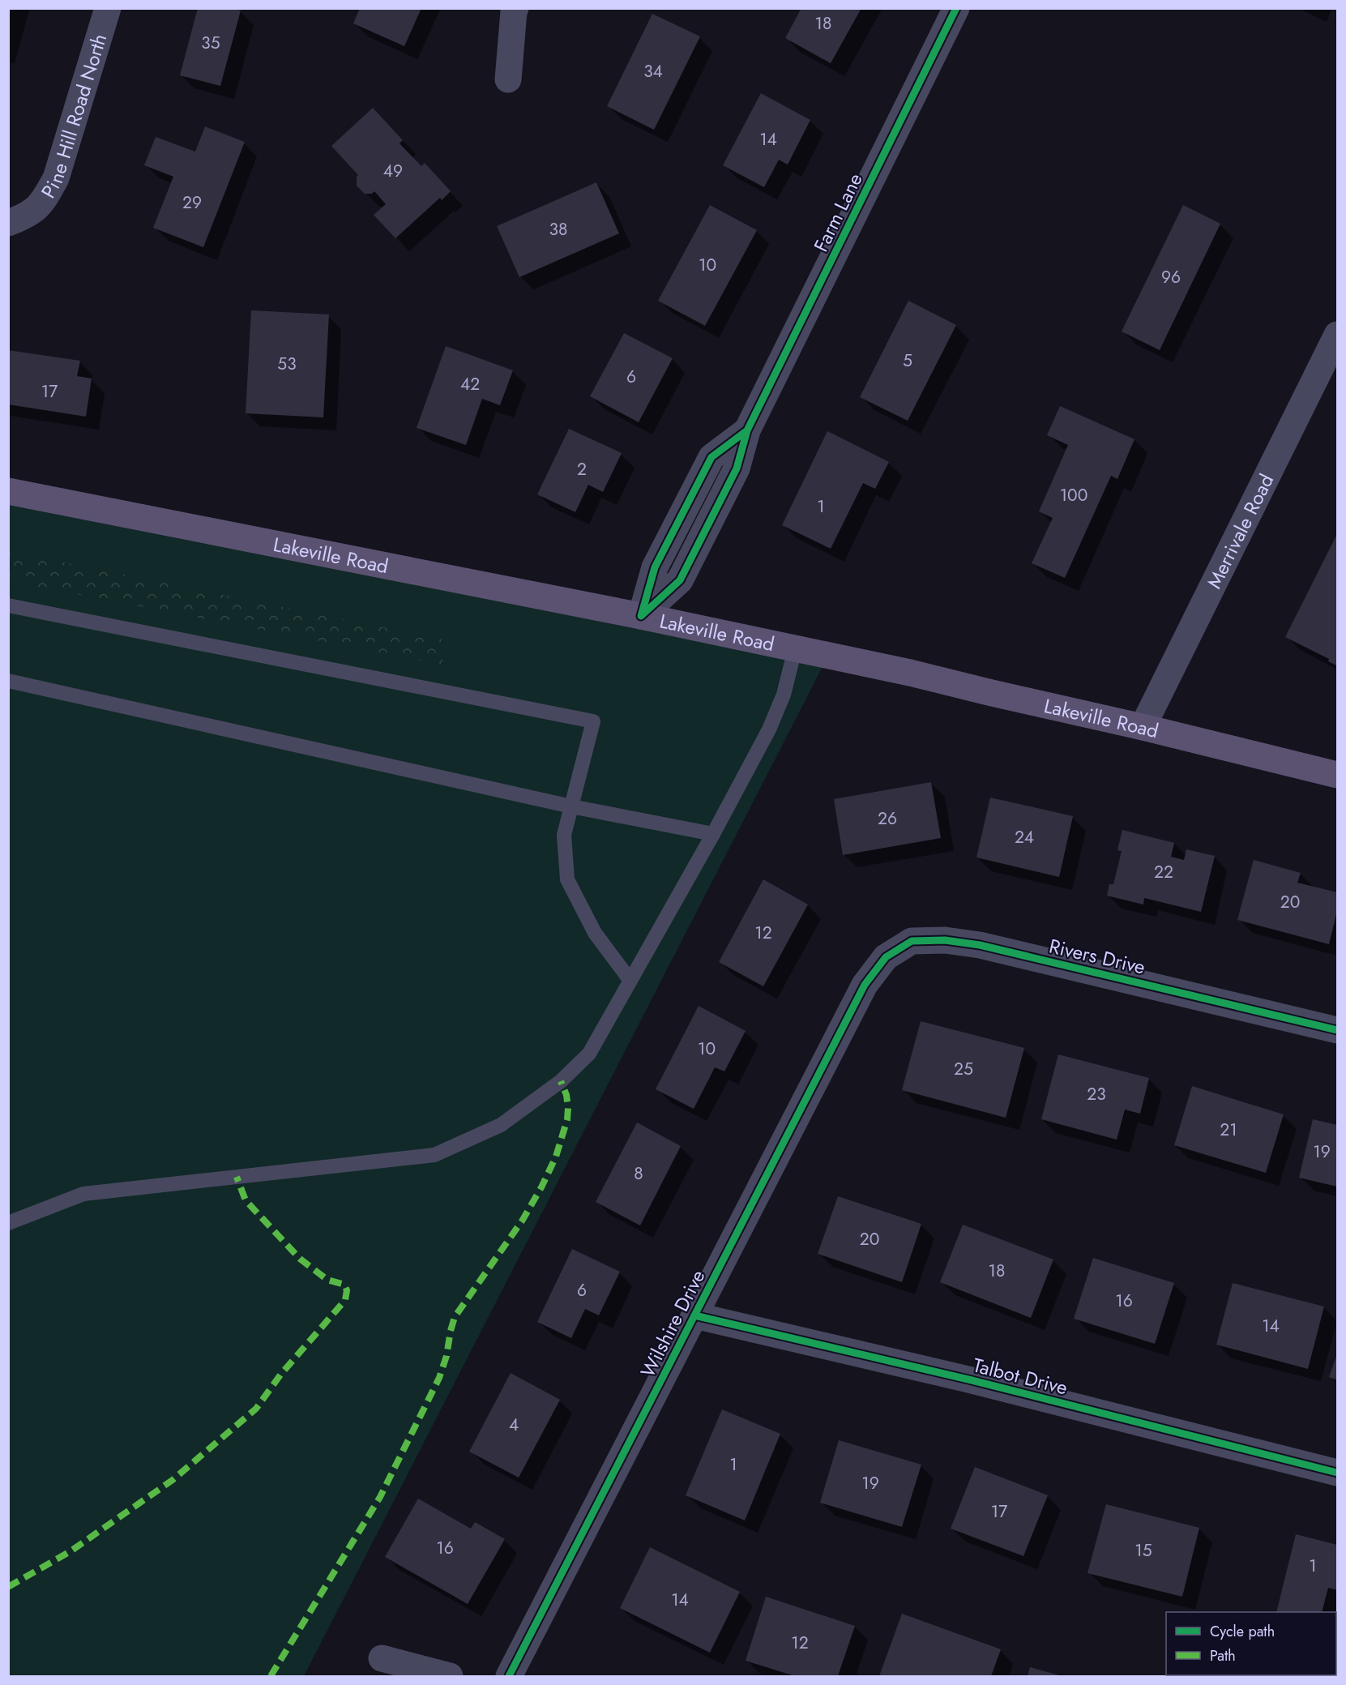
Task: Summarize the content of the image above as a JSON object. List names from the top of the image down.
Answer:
{
  "streets": {
    "main road": ["Lakeville Road"],
    "street": [
      "Pine Hill Road North",
      "Farm Lane",
      "Merrivale Road",
      "Rivers Drive",
      "Wilshire Drive",
      "Talbot Drive"
    ]
  },
  "crossings": [
    ["Farm Lane", "Lakeville Road"],
    ["Merrivale Road", "Lakeville Road"],
    ["Rivers Drive", "Wilshire Drive"],
    ["Wilshire Drive", "Talbot Drive"]
  ],
  "house_numbers": [
    "18",
    "35",
    "34",
    "14",
    "49",
    "29",
    "38",
    "10",
    "96",
    "5",
    "53",
    "6",
    "42",
    "17",
    "2",
    "100",
    "1",
    "26",
    "24",
    "22",
    "20",
    "12",
    "10",
    "25",
    "23",
    "21",
    "19",
    "8",
    "20",
    "18",
    "6",
    "16",
    "14",
    "4",
    "1",
    "19",
    "17",
    "16",
    "15",
    "1",
    "14",
    "12"
  ],
  "legend": ["Cycle path", "Path"]
}
